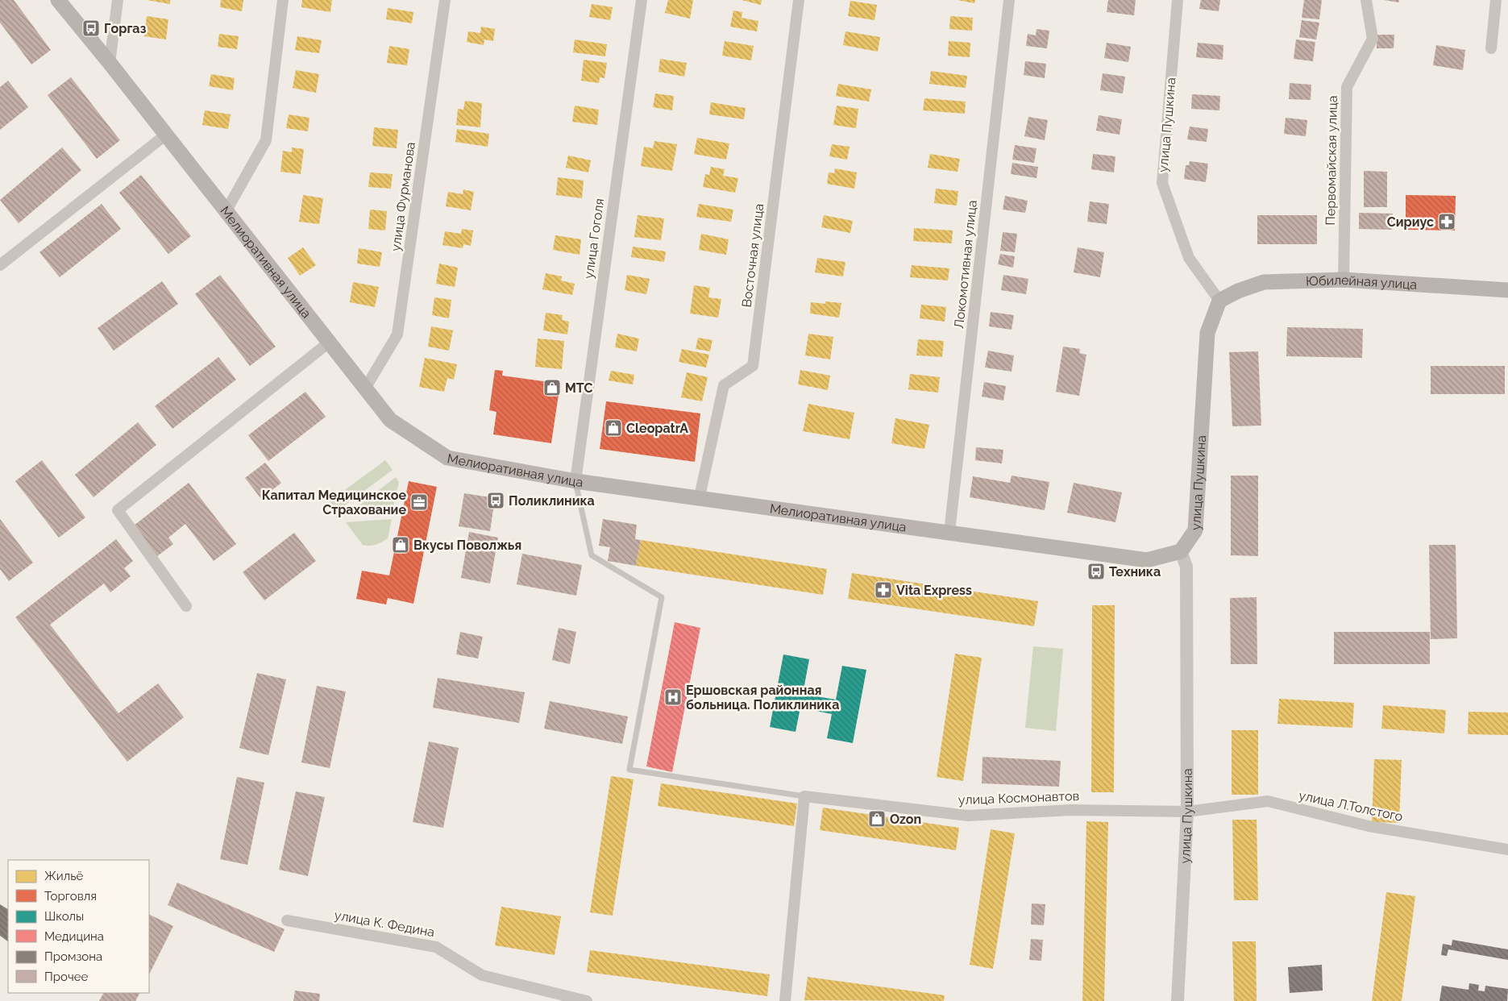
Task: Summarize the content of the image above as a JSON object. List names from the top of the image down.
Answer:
{
  "streets": {
    "main road": ["улица Пушкина", "Мелиоративная улица", "Юбилейная улица"],
    "street": [
      "Первомайская улица",
      "улица Фурманова",
      "улица Гоголя",
      "Восточная улица",
      "Локомотивная улица",
      "улица Космонавтов",
      "улица Л.Толстого",
      "улица К. Федина"
    ]
  },
  "crossings": [
    ["улица Пушкина", "Мелиоративная улица"],
    ["улица Пушкина", "Юбилейная улица"],
    ["улица Пушкина", "улица Космонавтов"],
    ["улица Пушкина", "улица Л.Толстого"],
    ["Первомайская улица", "Юбилейная улица"],
    ["улица Фурманова", "Мелиоративная улица"],
    ["улица Гоголя", "Мелиоративная улица"],
    ["Восточная улица", "Мелиоративная улица"],
    ["Мелиоративная улица", "Локомотивная улица"],
    ["улица Космонавтов", "улица Л.Толстого"]
  ],
  "places": {
    "bus stop": ["Горгаз", "Поликлиника", "Техника"],
    "pharmacy": ["Сириус", "Vita Express"],
    "shop": [
      "МТС",
      "CleopatrA",
      "Вкусы Поволжья",
      "Ozon"
    ],
    "office": ["Капитал Медицинское Страхование"],
    "hospital": ["Ершовская районная больница. Поликлиника"]
  },
  "legend": [
    "Жильё",
    "Торговля",
    "Школы",
    "Медицина",
    "Промзона",
    "Прочее"
  ]
}
